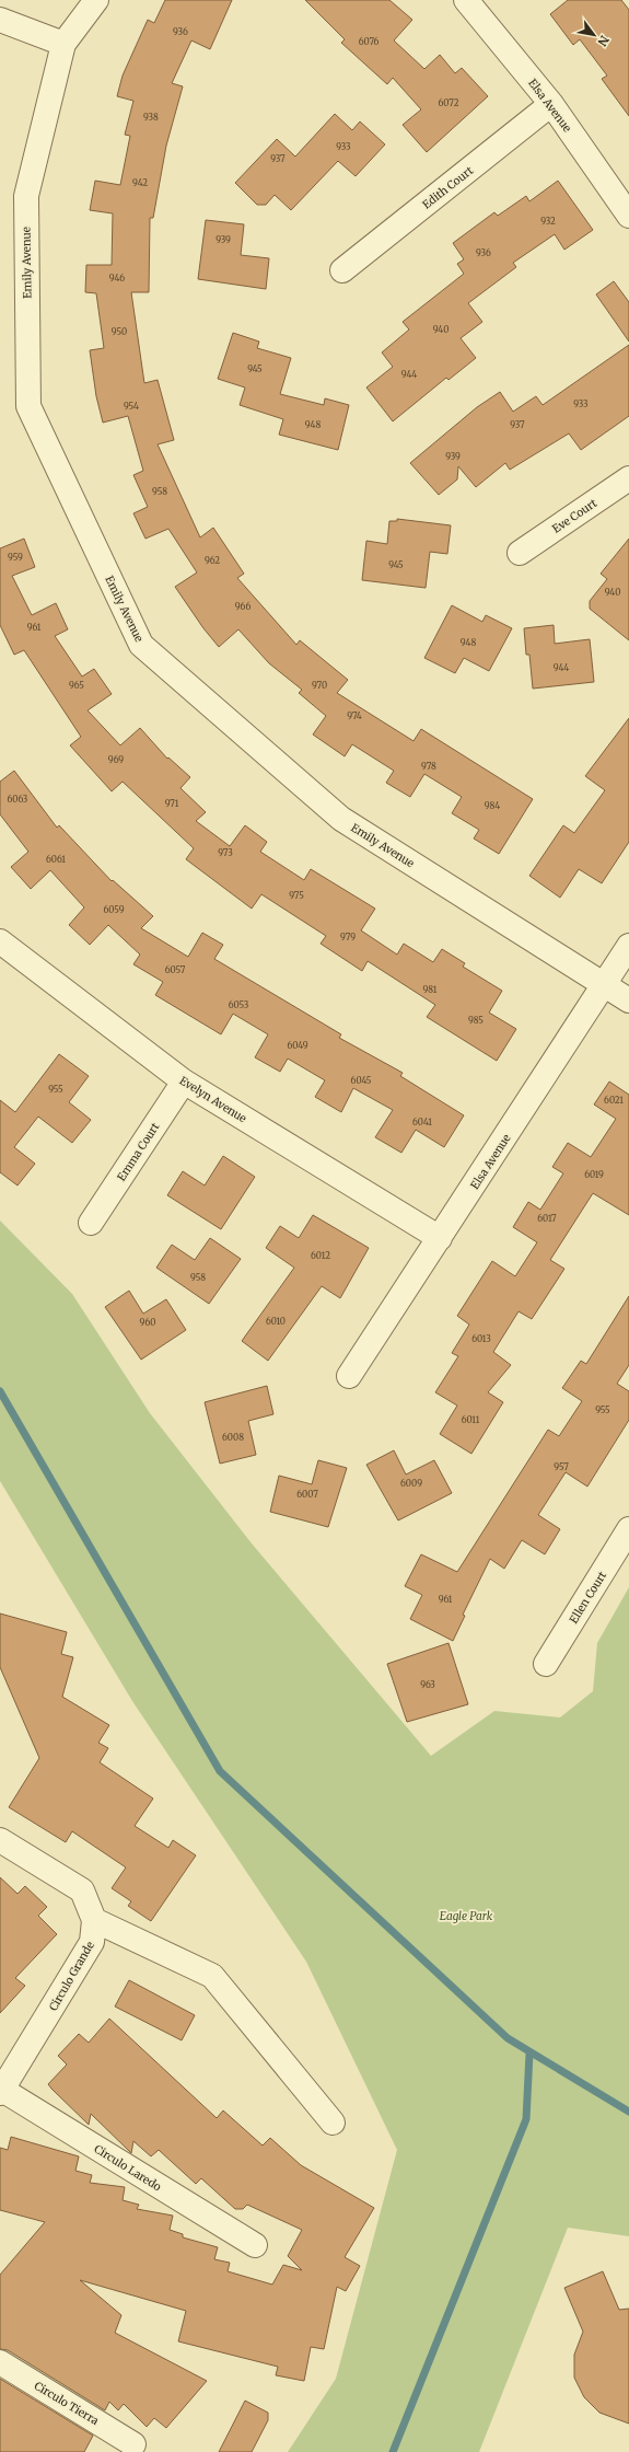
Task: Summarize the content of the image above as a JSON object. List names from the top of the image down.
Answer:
{
  "streets": {
    "street": [
      "Elsa Avenue",
      "Edith Court",
      "Emily Avenue",
      "Eve Court",
      "Evelyn Avenue",
      "Emma Court",
      "Ellen Court",
      "Circulo Grande",
      "Circulo Laredo",
      "Circulo Tierra"
    ]
  },
  "crossings": [
    ["Elsa Avenue", "Edith Court"],
    ["Elsa Avenue", "Emily Avenue"],
    ["Elsa Avenue", "Evelyn Avenue"],
    ["Evelyn Avenue", "Emma Court"],
    ["Circulo Grande", "Circulo Laredo"]
  ],
  "parks": ["Eagle Park"],
  "house_numbers": [
    "936",
    "6076",
    "6072",
    "938",
    "933",
    "937",
    "942",
    "932",
    "939",
    "936",
    "946",
    "940",
    "950",
    "945",
    "944",
    "933",
    "954",
    "948",
    "937",
    "939",
    "958",
    "959",
    "962",
    "945",
    "940",
    "966",
    "961",
    "948",
    "944",
    "965",
    "970",
    "974",
    "969",
    "978",
    "6063",
    "971",
    "984",
    "973",
    "6061",
    "975",
    "6059",
    "979",
    "6057",
    "981",
    "6053",
    "985",
    "6049",
    "6045",
    "955",
    "6021",
    "6041",
    "6019",
    "6017",
    "6012",
    "958",
    "6010",
    "960",
    "6013",
    "955",
    "6011",
    "6008",
    "957",
    "6009",
    "6007",
    "961",
    "963"
  ],
  "north": "bottom right"
}
